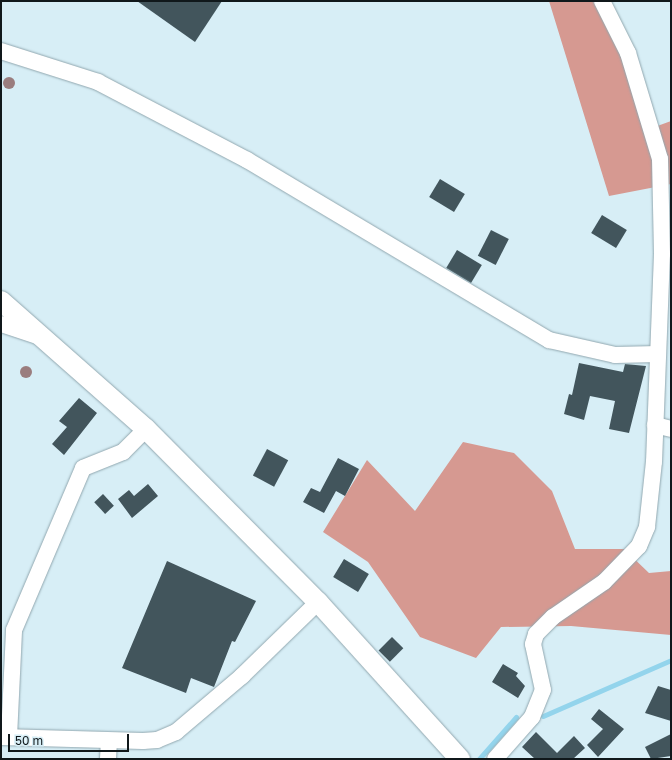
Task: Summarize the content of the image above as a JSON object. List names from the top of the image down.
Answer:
{
  "scale_bar": "50 m"
}
